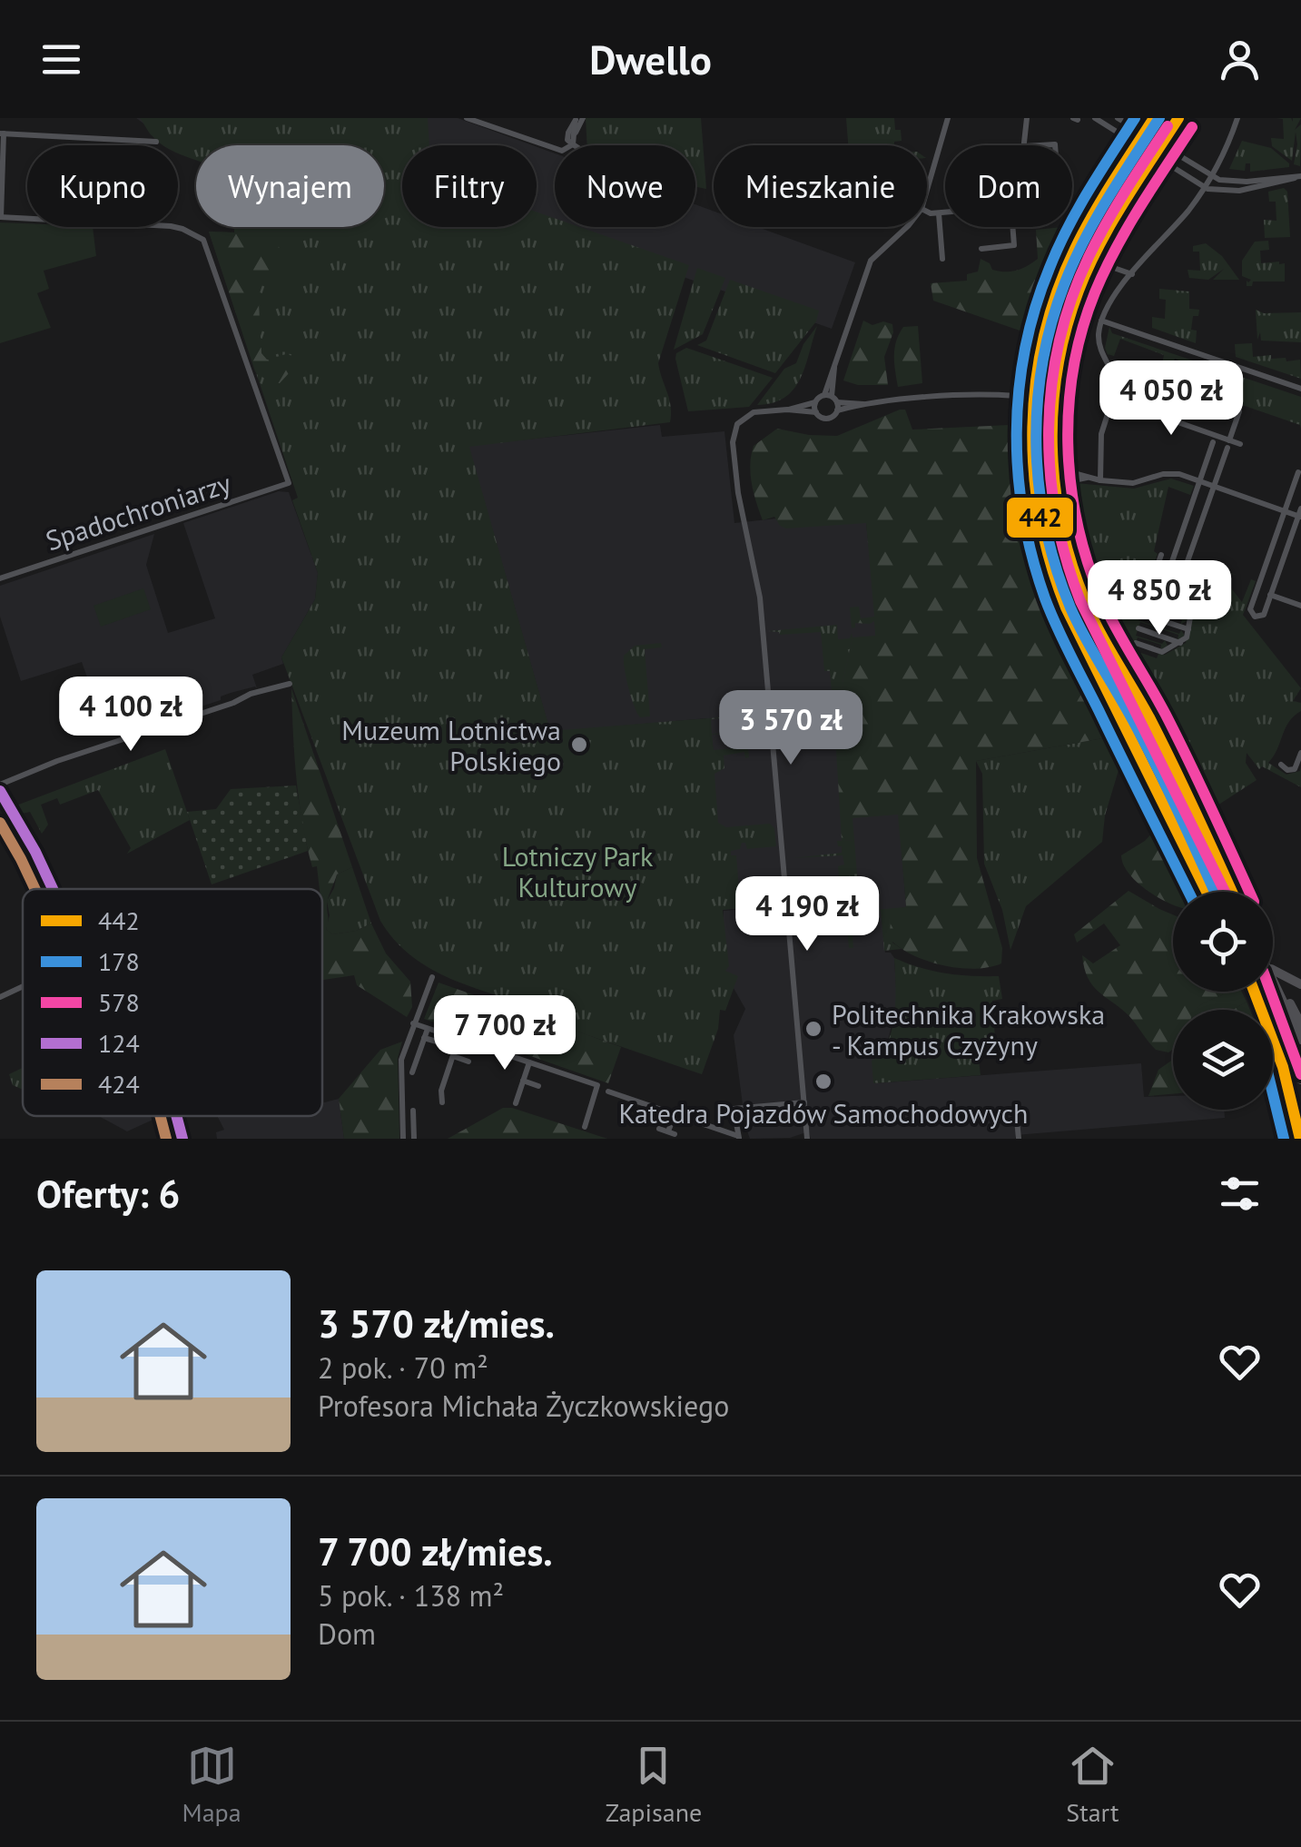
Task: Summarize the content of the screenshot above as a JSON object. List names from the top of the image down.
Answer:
{
  "streets": {
    "street": ["Spadochroniarzy"]
  },
  "parks": ["Lotniczy Park Kulturowy"],
  "places": ["Muzeum Lotnictwa Polskiego", "Politechnika Krakowska - Kampus Czyżyny", "Katedra Pojazdów Samochodowych"],
  "lines": [
    "transit line 442",
    "transit line 178",
    "transit line 578",
    "transit line 124",
    "transit line 424"
  ],
  "legend": [
    "442",
    "178",
    "578",
    "124",
    "424"
  ],
  "page": {
    "header": "Dwello",
    "chip": [
      "Kupno",
      "Wynajem",
      "Filtry",
      "Nowe",
      "Mieszkanie",
      "Dom"
    ],
    "price": [
      "4 050 zł",
      "4 850 zł",
      "4 100 zł",
      "3 570 zł",
      "4 190 zł",
      "7 700 zł"
    ],
    "heading": "Oferty: 6",
    "list": [
      {
        "name": "3 570 zł/mies.",
        "note": "2 pok. · 70 m² · Profesora Michała Życzkowskiego"
      },
      {
        "name": "7 700 zł/mies.",
        "note": "5 pok. · 138 m² · Dom"
      }
    ],
    "tabs": ["Mapa", "Zapisane", "Start"]
  }
}
